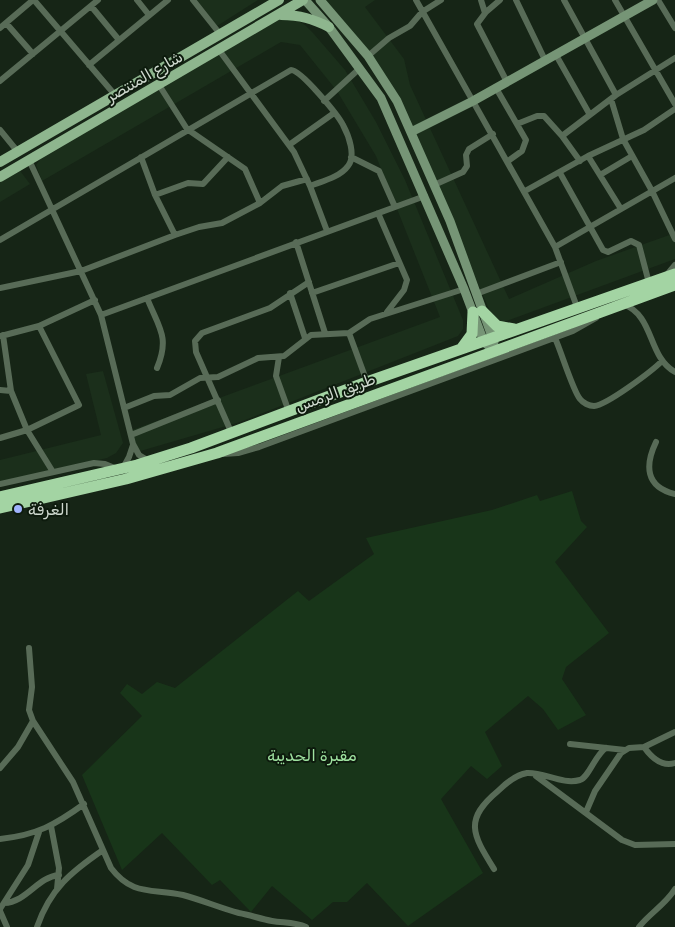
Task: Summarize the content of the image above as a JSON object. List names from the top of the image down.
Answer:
{
  "streets": {
    "highway": ["طريق الرمس"],
    "main road": ["شارع المنتصر"]
  },
  "parks": ["مقبرة الحديبة"],
  "places": ["الغرفة"]
}
